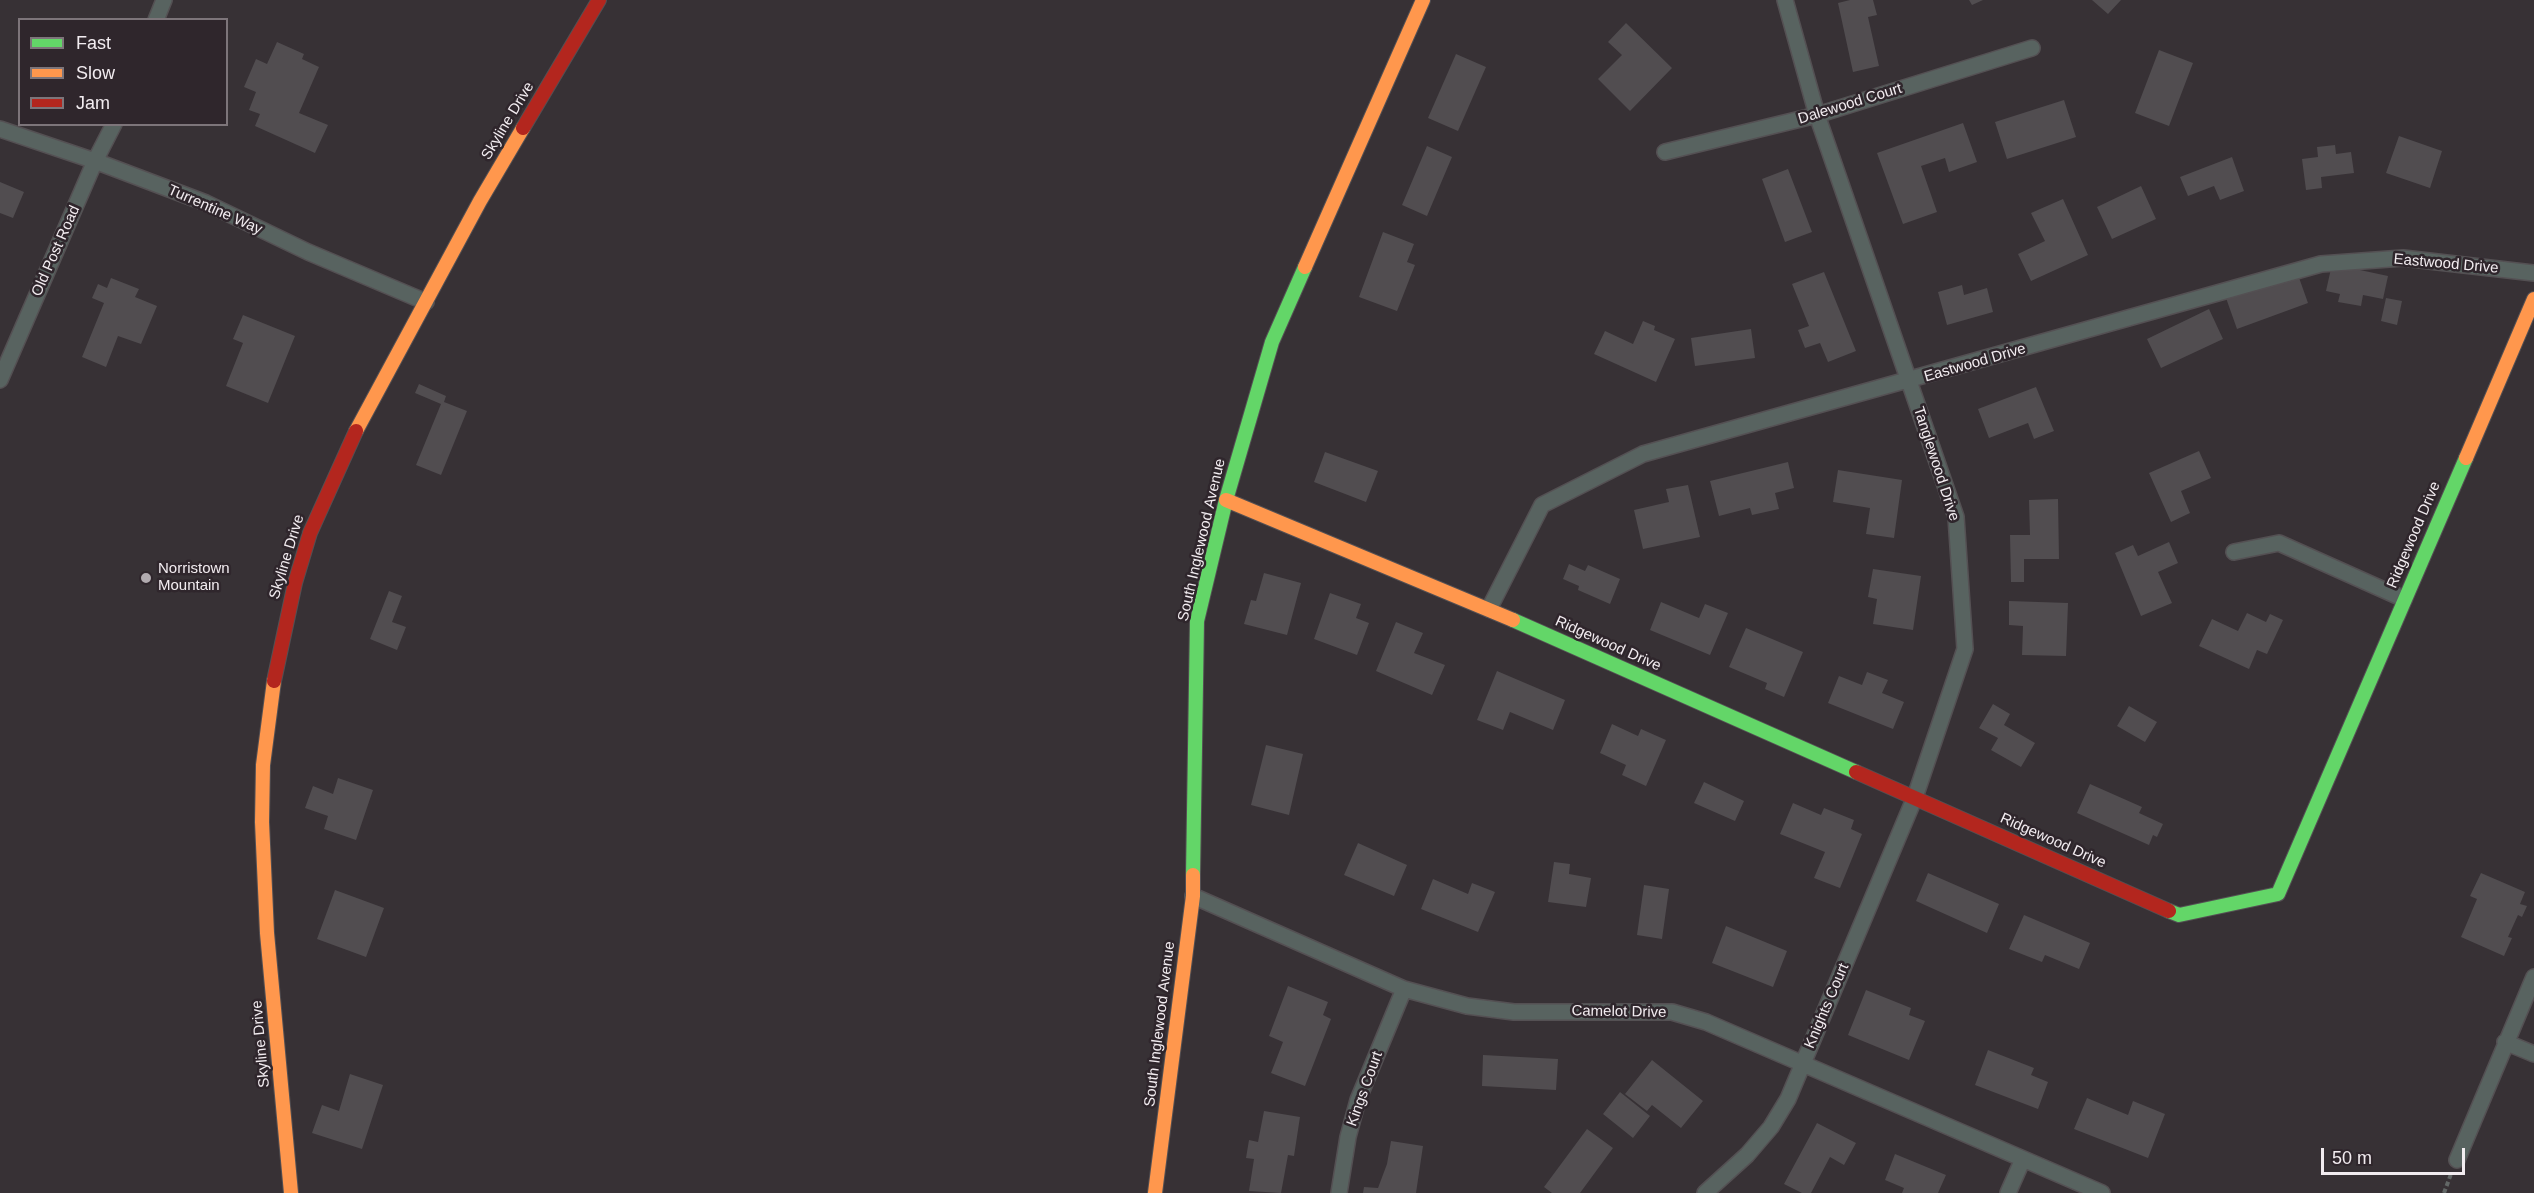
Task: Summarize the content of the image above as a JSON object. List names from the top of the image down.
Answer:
{
  "streets": {
    "street": [
      "Dalewood Court",
      "Skyline Drive",
      "Turrentine Way",
      "Old Post Road",
      "Eastwood Drive",
      "Tanglewood Drive",
      "Ridgewood Drive",
      "South Inglewood Avenue",
      "Knights Court",
      "Camelot Drive",
      "Kings Court"
    ]
  },
  "crossings": [
    ["Dalewood Court", "Tanglewood Drive"],
    ["Skyline Drive", "Turrentine Way"],
    ["Turrentine Way", "Old Post Road"],
    ["Eastwood Drive", "Tanglewood Drive"],
    ["Eastwood Drive", "Ridgewood Drive"],
    ["Tanglewood Drive", "Ridgewood Drive"],
    ["Tanglewood Drive", "Knights Court"],
    ["Ridgewood Drive", "South Inglewood Avenue"],
    ["Ridgewood Drive", "Knights Court"],
    ["South Inglewood Avenue", "Camelot Drive"],
    ["Knights Court", "Camelot Drive"],
    ["Camelot Drive", "Kings Court"]
  ],
  "places": ["Norristown Mountain"],
  "legend": ["Fast", "Slow", "Jam"],
  "scale_bar": "50 m"
}
